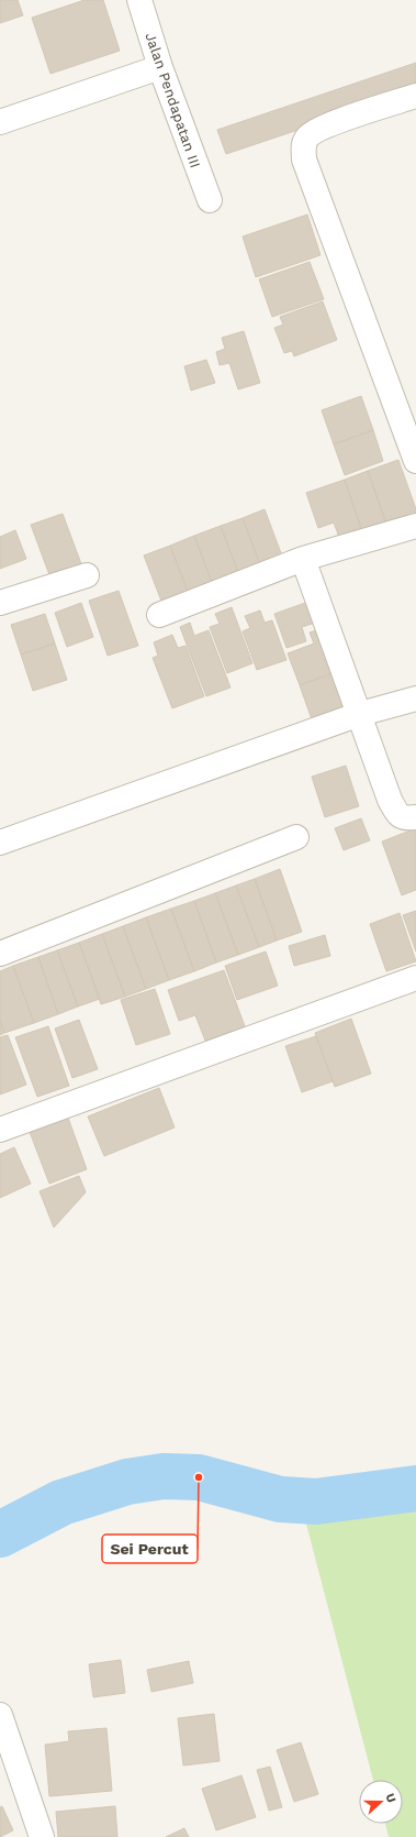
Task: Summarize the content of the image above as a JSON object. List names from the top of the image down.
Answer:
{
  "streets": {
    "street": ["Jalan Pendapatan III"]
  },
  "places": ["Sei Percut"],
  "north": "right"
}
